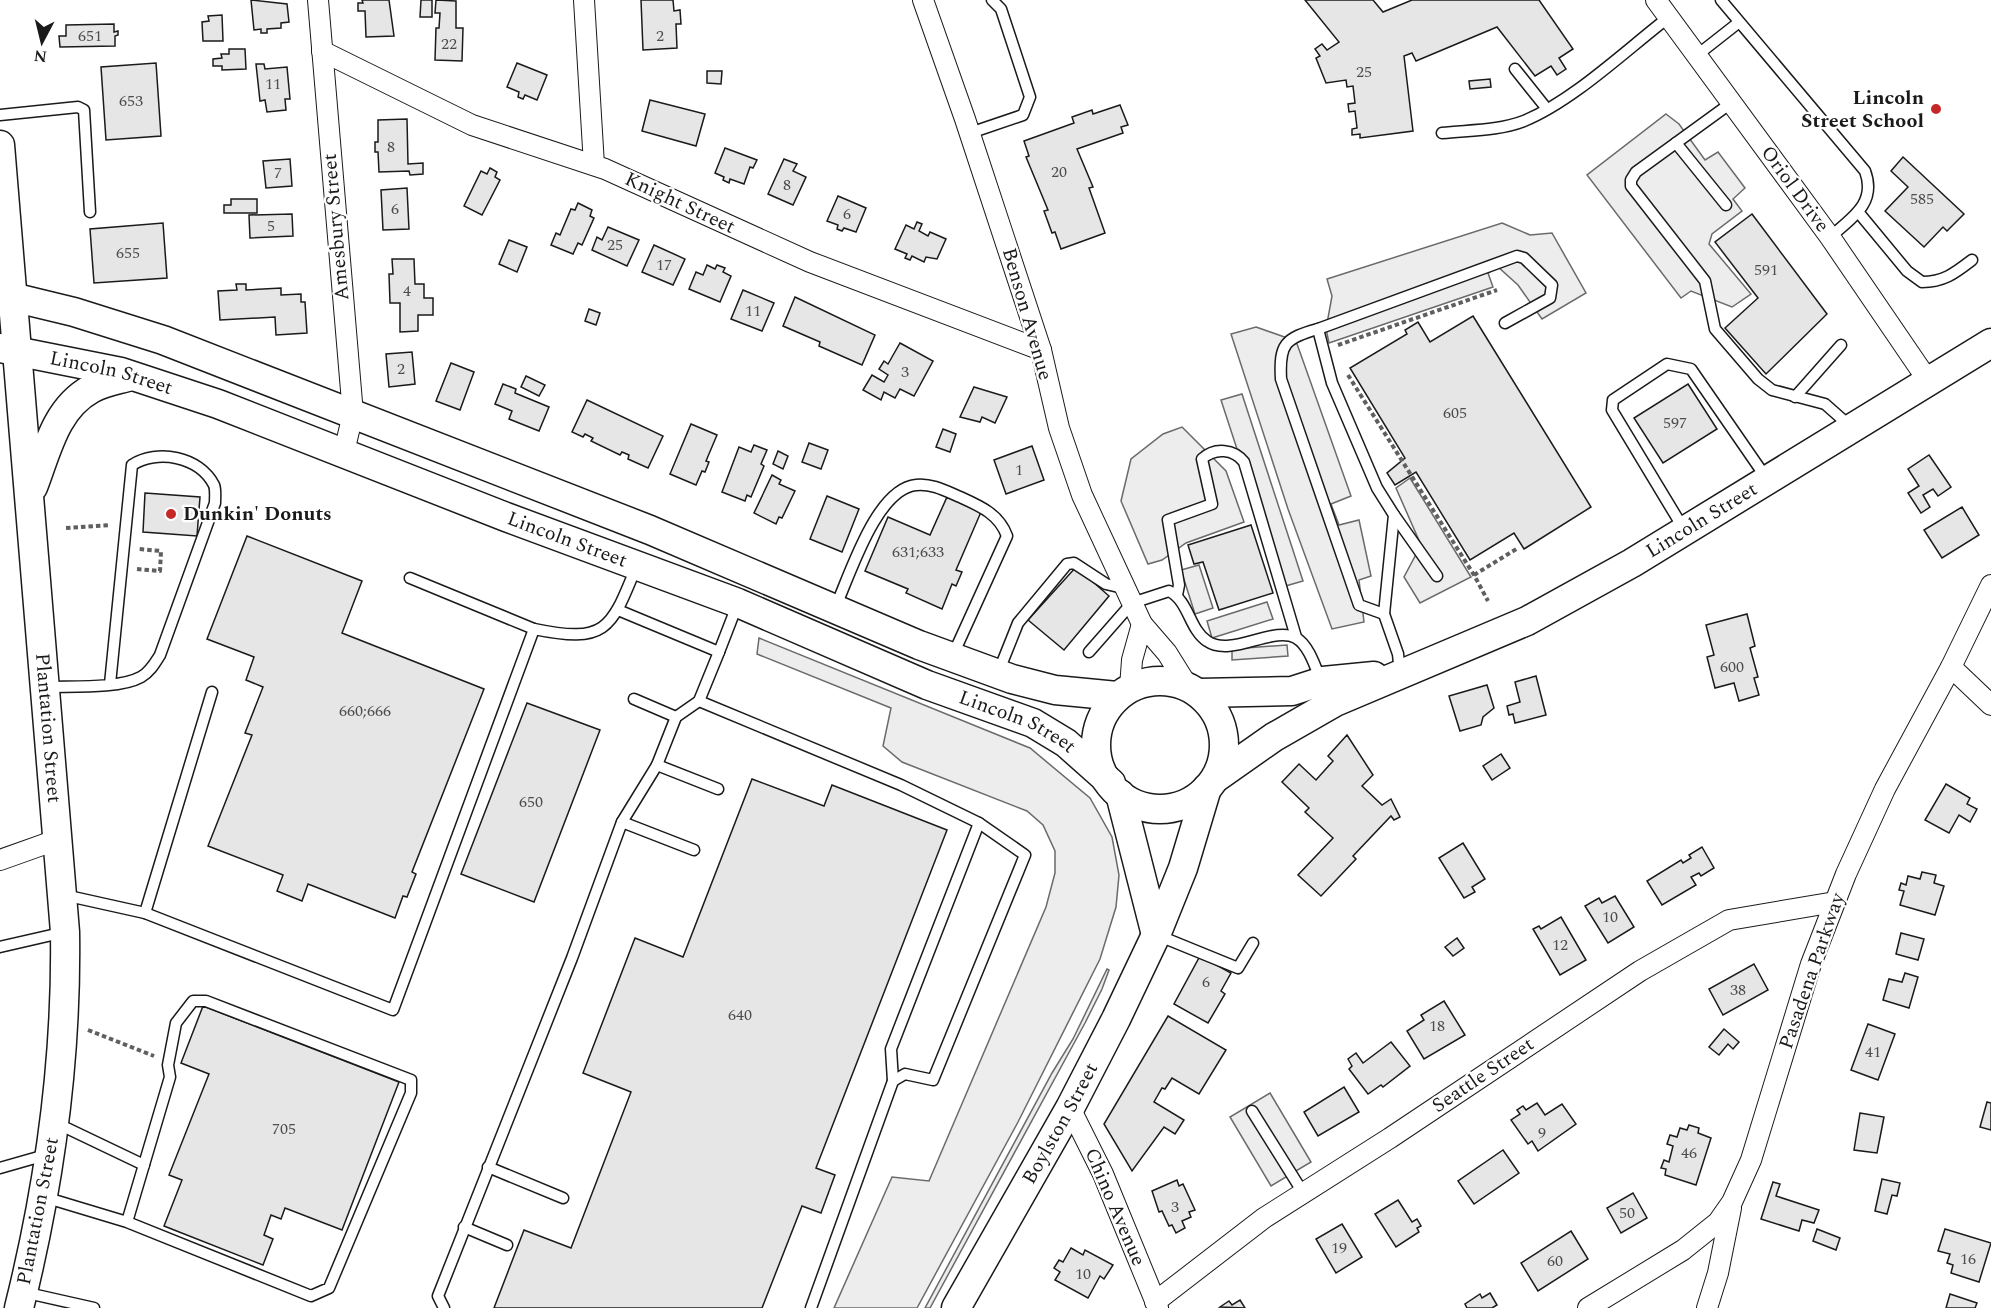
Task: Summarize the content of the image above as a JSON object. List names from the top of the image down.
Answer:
{
  "streets": {
    "main road": ["Lincoln Street", "Plantation Street", "Boylston Street"],
    "street": [
      "Oriol Drive",
      "Knight Street",
      "Amesbury Street",
      "Benson Avenue",
      "Pasadena Parkway",
      "Seattle Street",
      "Chino Avenue"
    ]
  },
  "crossings": [
    ["Oriol Drive", "Lincoln Street"],
    ["Knight Street", "Amesbury Street"],
    ["Knight Street", "Benson Avenue"],
    ["Amesbury Street", "Lincoln Street"],
    ["Benson Avenue", "Lincoln Street"],
    ["Benson Avenue", "Boylston Street"],
    ["Lincoln Street", "Plantation Street"],
    ["Lincoln Street", "Boylston Street"],
    ["Pasadena Parkway", "Seattle Street"],
    ["Seattle Street", "Chino Avenue"],
    ["Boylston Street", "Chino Avenue"]
  ],
  "places": ["Lincoln Street School", "Dunkin' Donuts"],
  "house_numbers": [
    "651",
    "2",
    "22",
    "25",
    "11",
    "653",
    "8",
    "20",
    "7",
    "8",
    "585",
    "6",
    "6",
    "5",
    "25",
    "655",
    "17",
    "591",
    "4",
    "11",
    "2",
    "3",
    "605",
    "597",
    "1",
    "631;633",
    "600",
    "660;666",
    "650",
    "10",
    "12",
    "6",
    "38",
    "640",
    "18",
    "41",
    "705",
    "9",
    "46",
    "3",
    "50",
    "19",
    "16",
    "60",
    "10"
  ],
  "north": "bottom"
}
